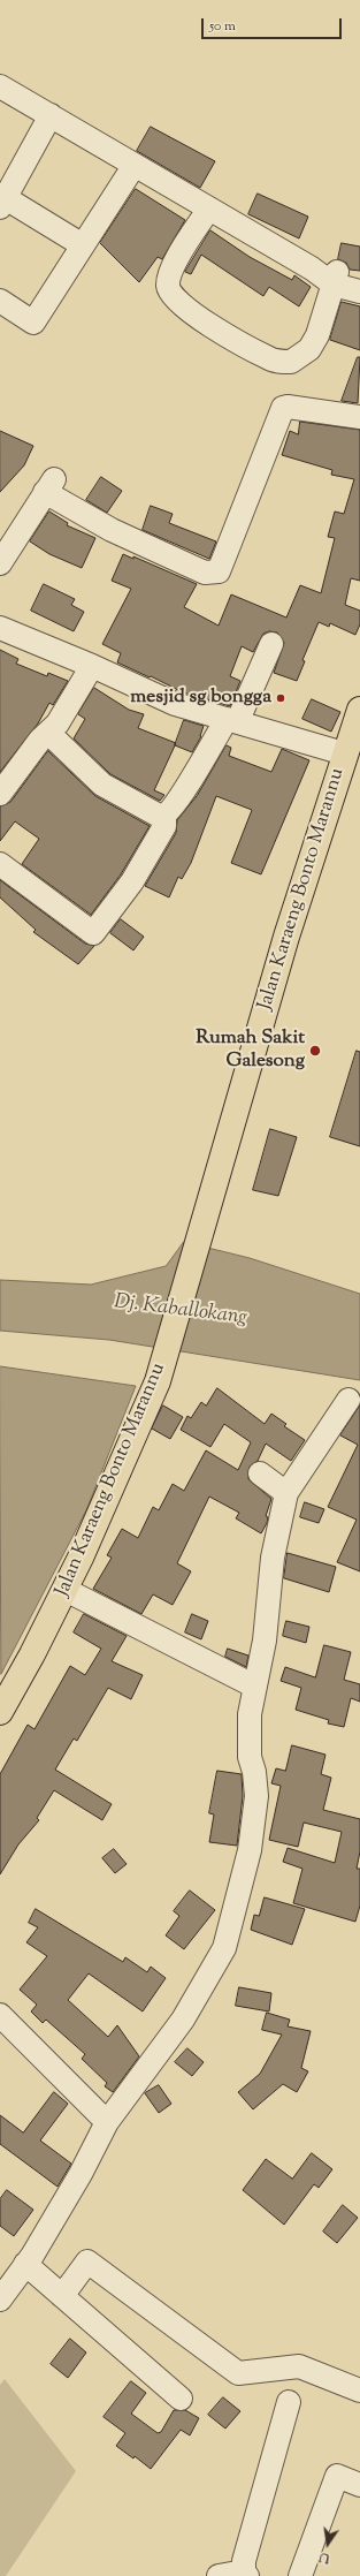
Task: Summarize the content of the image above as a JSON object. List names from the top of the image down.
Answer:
{
  "streets": {
    "main road": ["Jalan Karaeng Bonto Marannu"]
  },
  "water": ["Dj. Kaballokang"],
  "places": ["mesjid sg bongga", "Rumah Sakit Galesong"],
  "scale_bar": "50 m",
  "north": "bottom"
}
